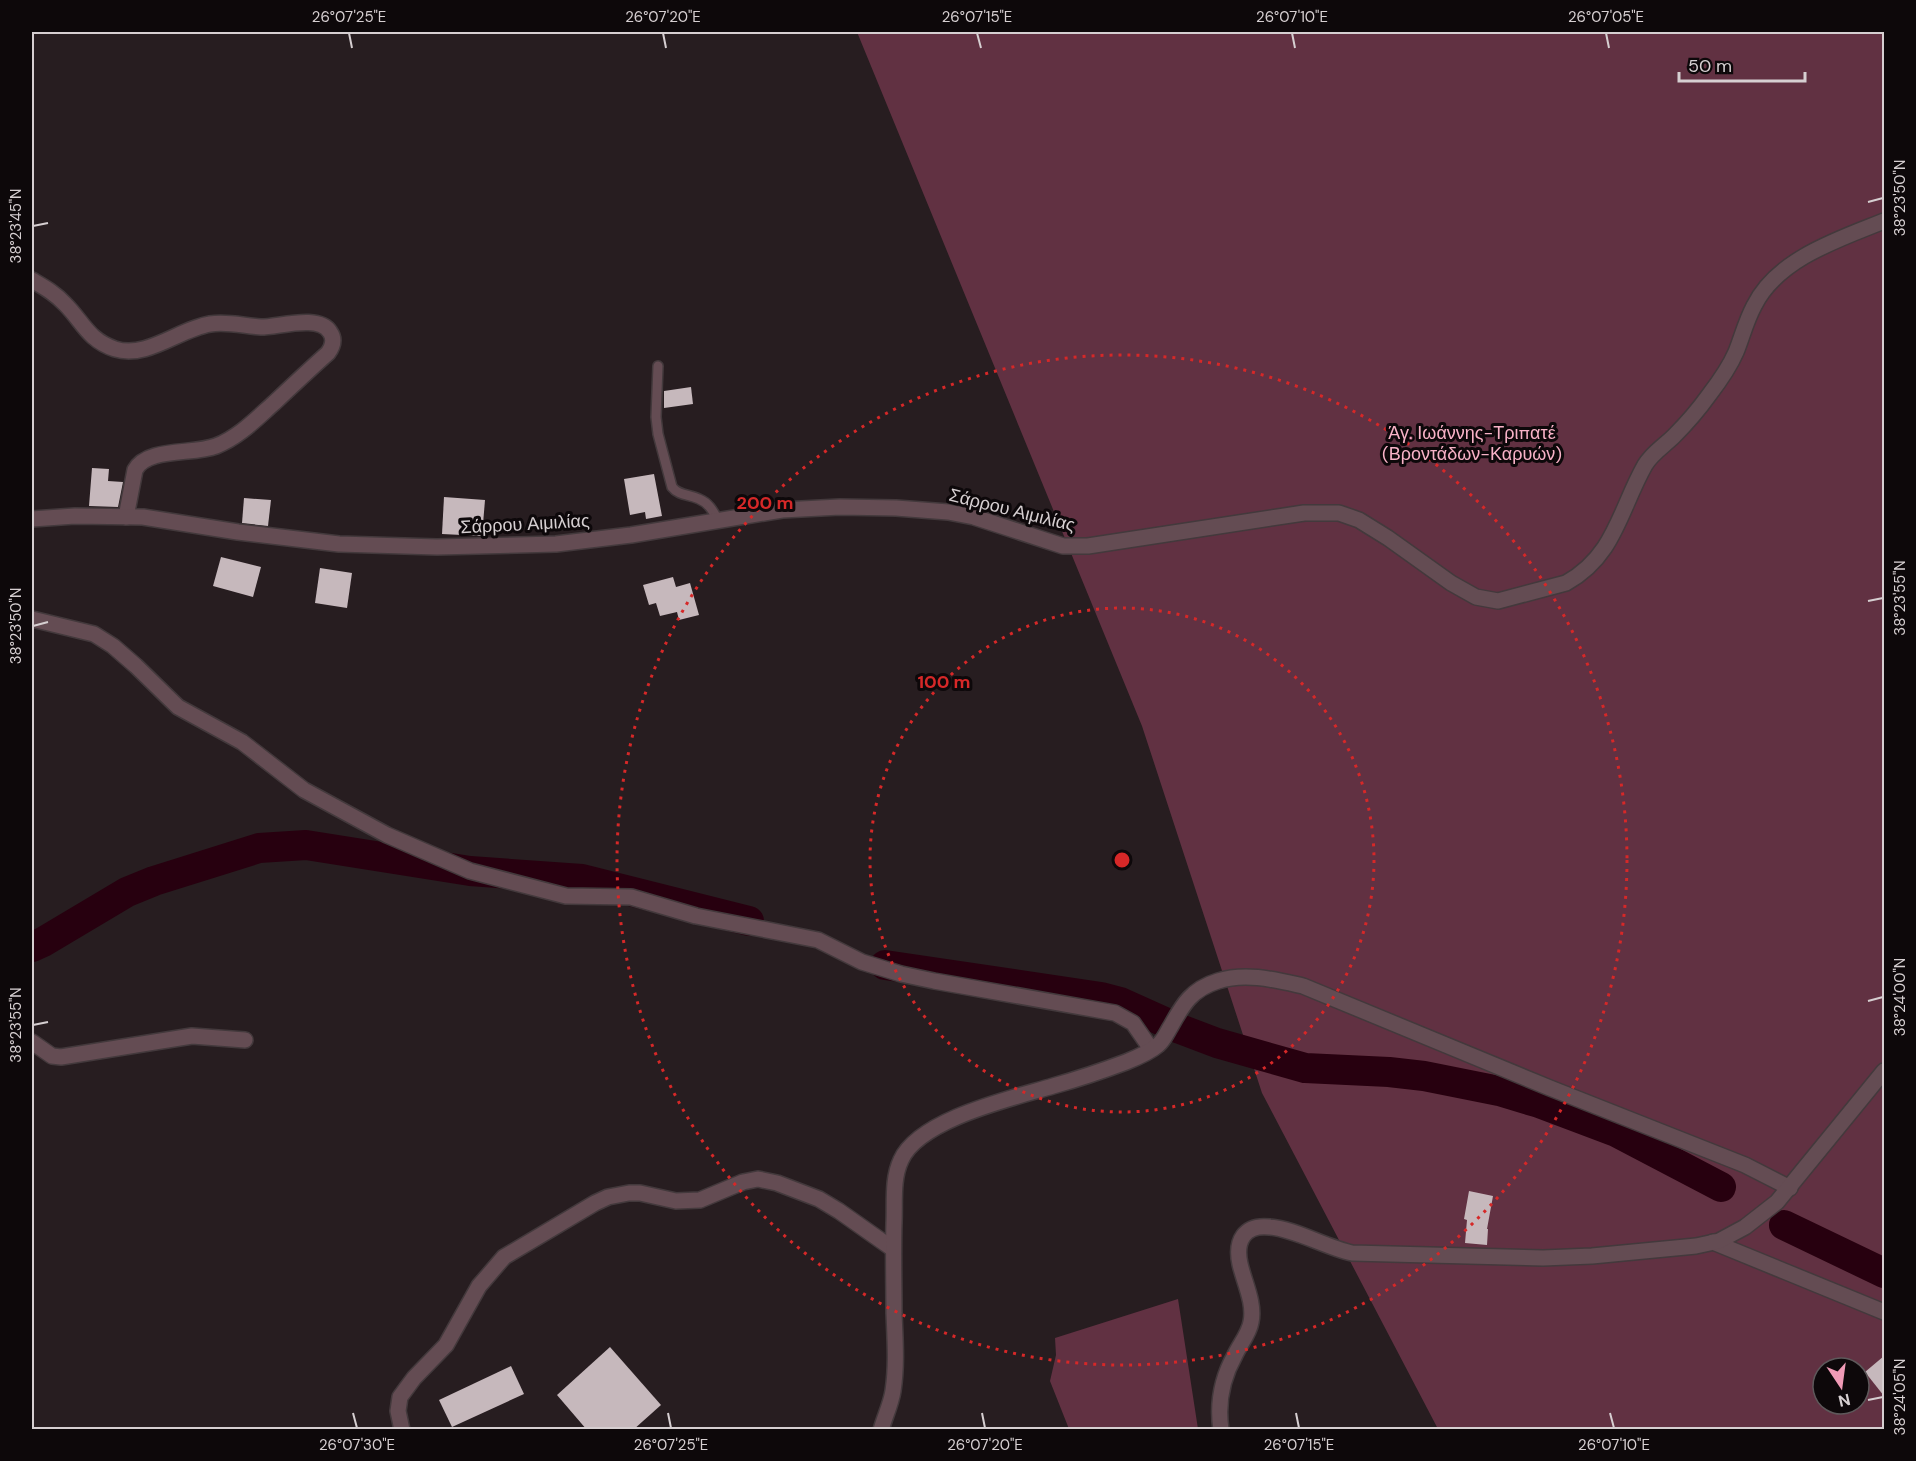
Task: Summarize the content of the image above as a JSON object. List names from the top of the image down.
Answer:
{
  "streets": {
    "street": ["Σάρρου Αιμιλίας"]
  },
  "parks": ["Άγ. Ιωάννης-Τριπατέ (Βροντάδων-Καρυών)"],
  "scale_bar": "50 m",
  "north": "bottom",
  "coordinates": [
    "26°07'25\"E",
    "26°07'20\"E",
    "26°07'15\"E",
    "26°07'10\"E",
    "26°07'05\"E",
    "38°23'50\"N",
    "38°23'45\"N",
    "38°23'55\"N",
    "38°24'00\"N",
    "38°24'05\"N",
    "26°07'30\"E"
  ],
  "rings": ["200 m", "100 m"]
}
